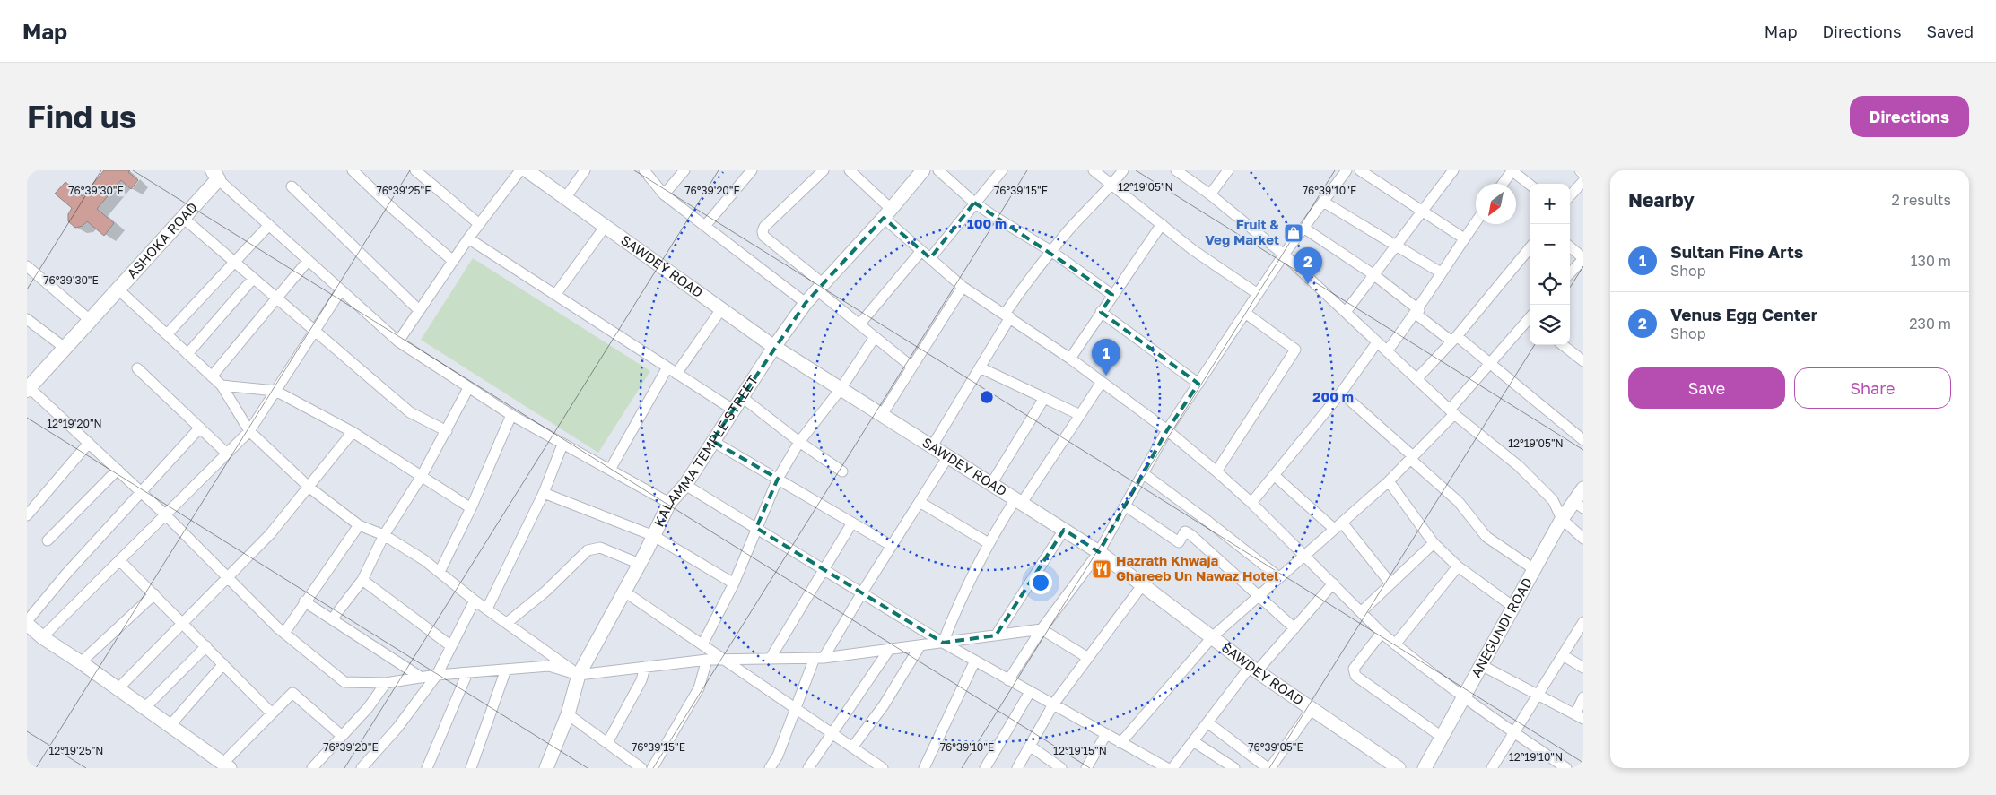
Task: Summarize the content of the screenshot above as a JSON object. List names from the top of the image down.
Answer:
{
  "streets": {
    "main road": ["ASHOKA ROAD"],
    "street": ["SAWDEY ROAD", "KALAMMA TEMPLE STREET", "ANEGUNDI ROAD"]
  },
  "crossings": [
    ["SAWDEY ROAD", "KALAMMA TEMPLE STREET"]
  ],
  "places": {
    "shop": ["Fruit & Veg Market"],
    "restaurant": ["Hazrath Khwaja Ghareeb Un Nawaz Hotel"]
  },
  "north": "bottom left",
  "page": {
    "header": "Map",
    "nav": ["Map", "Directions", "Saved"],
    "buttons": [
      "Directions",
      ["Save", "Share"]
    ],
    "title": "Find us",
    "heading": ["Nearby", "2 results"],
    "map_buttons": ["+", "−"],
    "list": [
      {
        "mark": "1",
        "name": "Sultan Fine Arts",
        "note": "Shop",
        "value": "130 m"
      },
      {
        "mark": "2",
        "name": "Venus Egg Center",
        "note": "Shop",
        "value": "230 m"
      }
    ],
    "pins": ["2", "1"]
  },
  "coordinates": [
    "12°19'05\"N",
    "76°39'30\"E",
    "76°39'25\"E",
    "76°39'20\"E",
    "76°39'15\"E",
    "76°39'10\"E",
    "12°19'20\"N",
    "76°39'05\"E",
    "12°19'25\"N",
    "12°19'15\"N",
    "12°19'10\"N"
  ],
  "rings": ["100 m", "200 m"]
}
